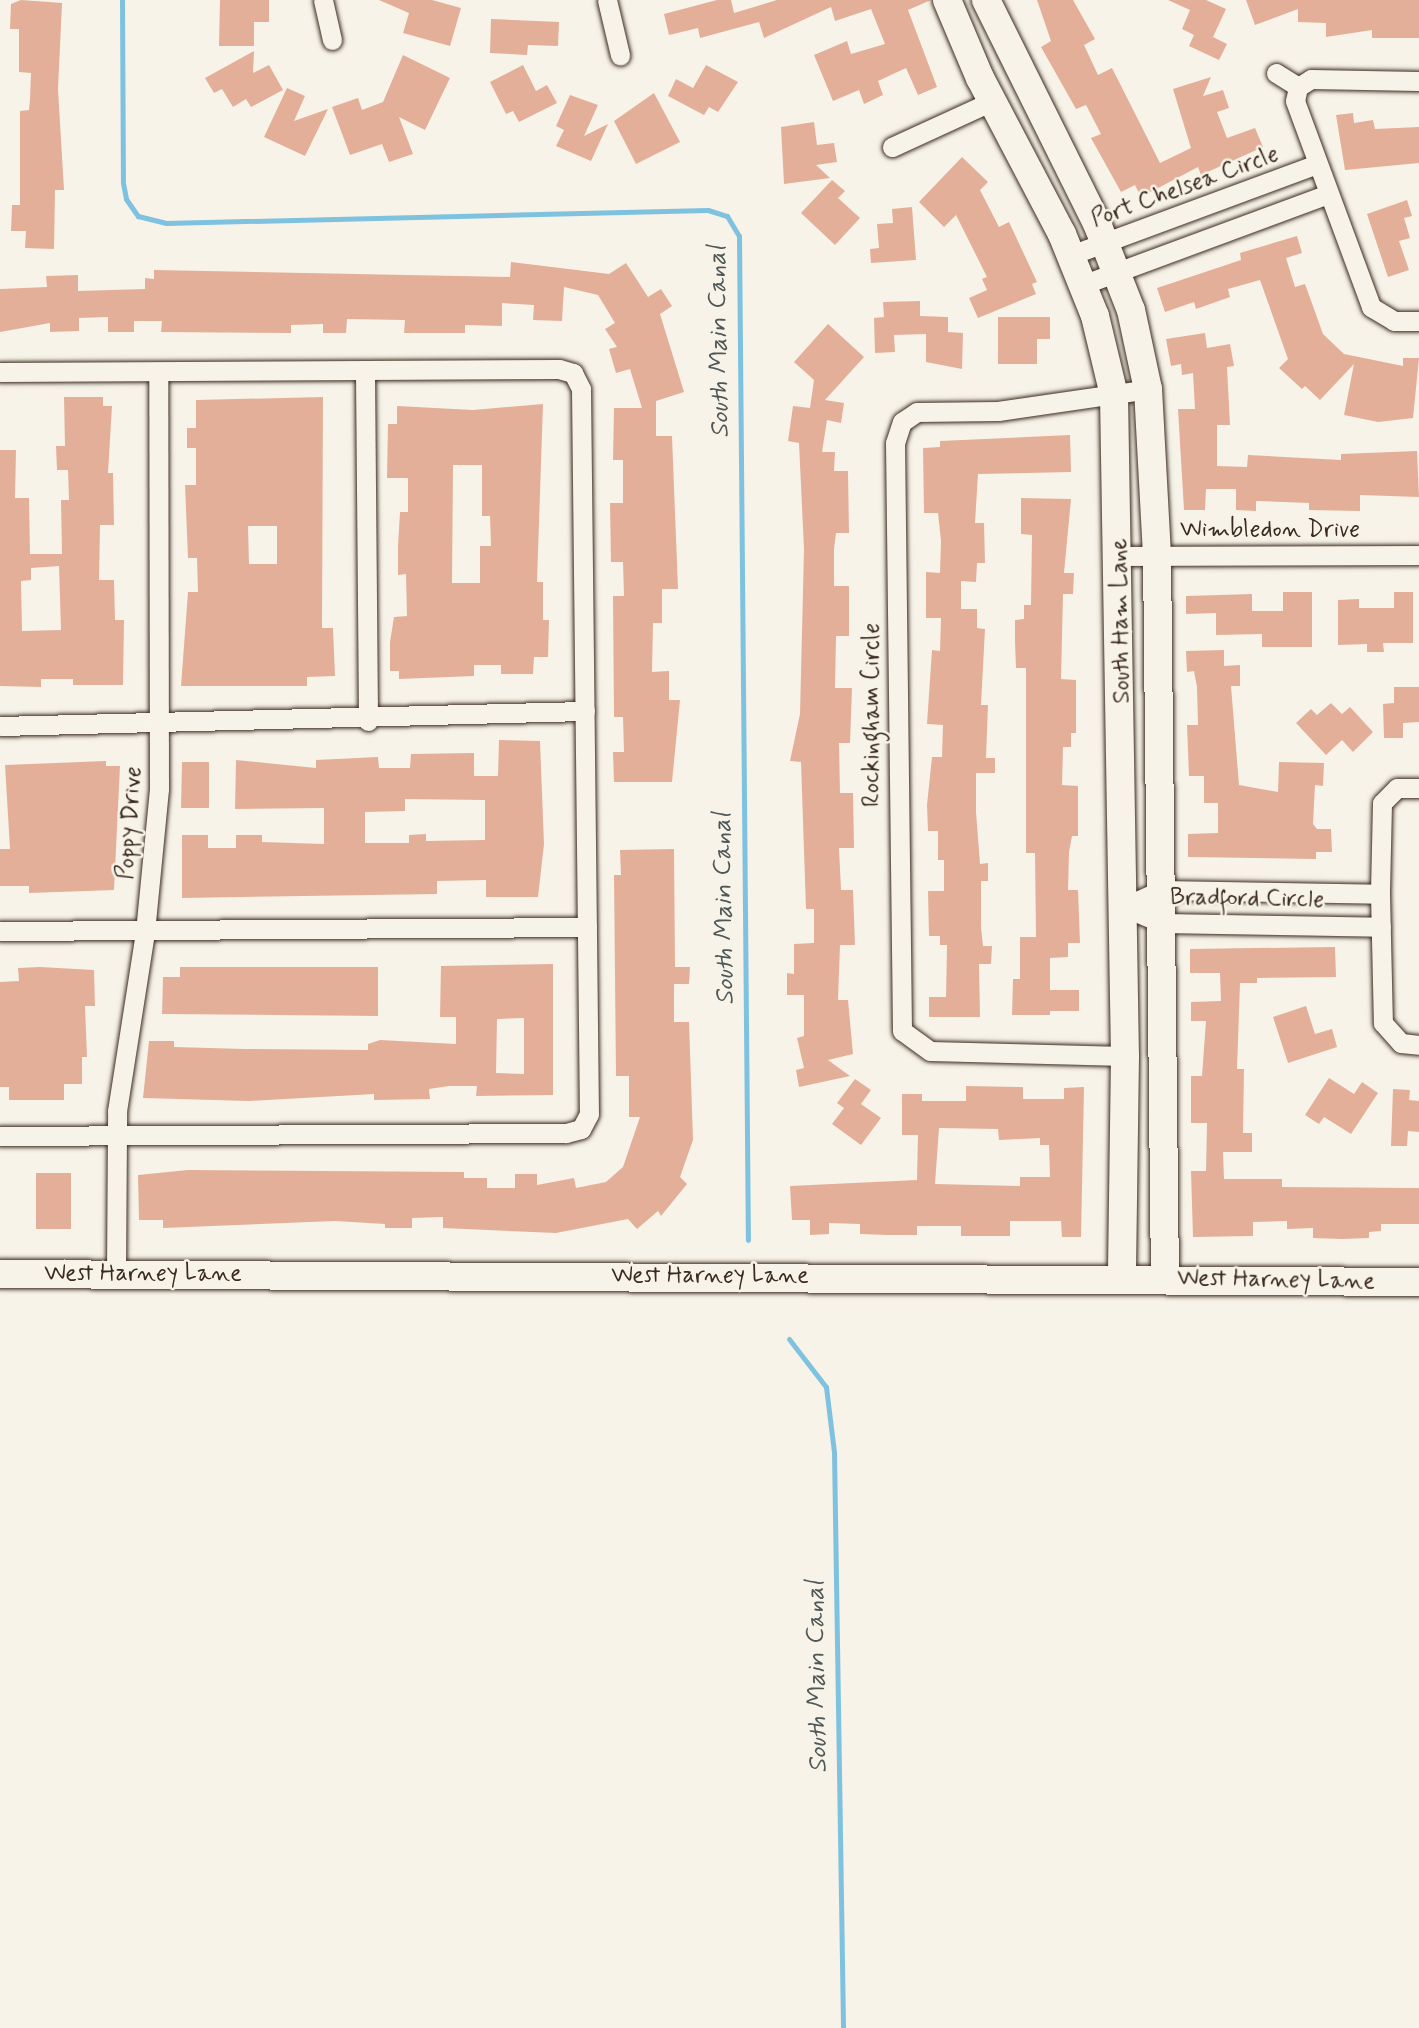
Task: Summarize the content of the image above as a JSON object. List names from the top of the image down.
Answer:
{
  "streets": {
    "main road": ["South Ham Lane", "West Harney Lane"],
    "street": [
      "Port Chelsea Circle",
      "Wimbledon Drive",
      "Rockingham Circle",
      "Poppy Drive",
      "Bradford Circle"
    ]
  },
  "crossings": [
    ["Port Chelsea Circle", "South Ham Lane"],
    ["Wimbledon Drive", "South Ham Lane"],
    ["South Ham Lane", "Rockingham Circle"],
    ["South Ham Lane", "Bradford Circle"],
    ["South Ham Lane", "West Harney Lane"],
    ["Poppy Drive", "West Harney Lane"]
  ],
  "water": ["South Main Canal"]
}
